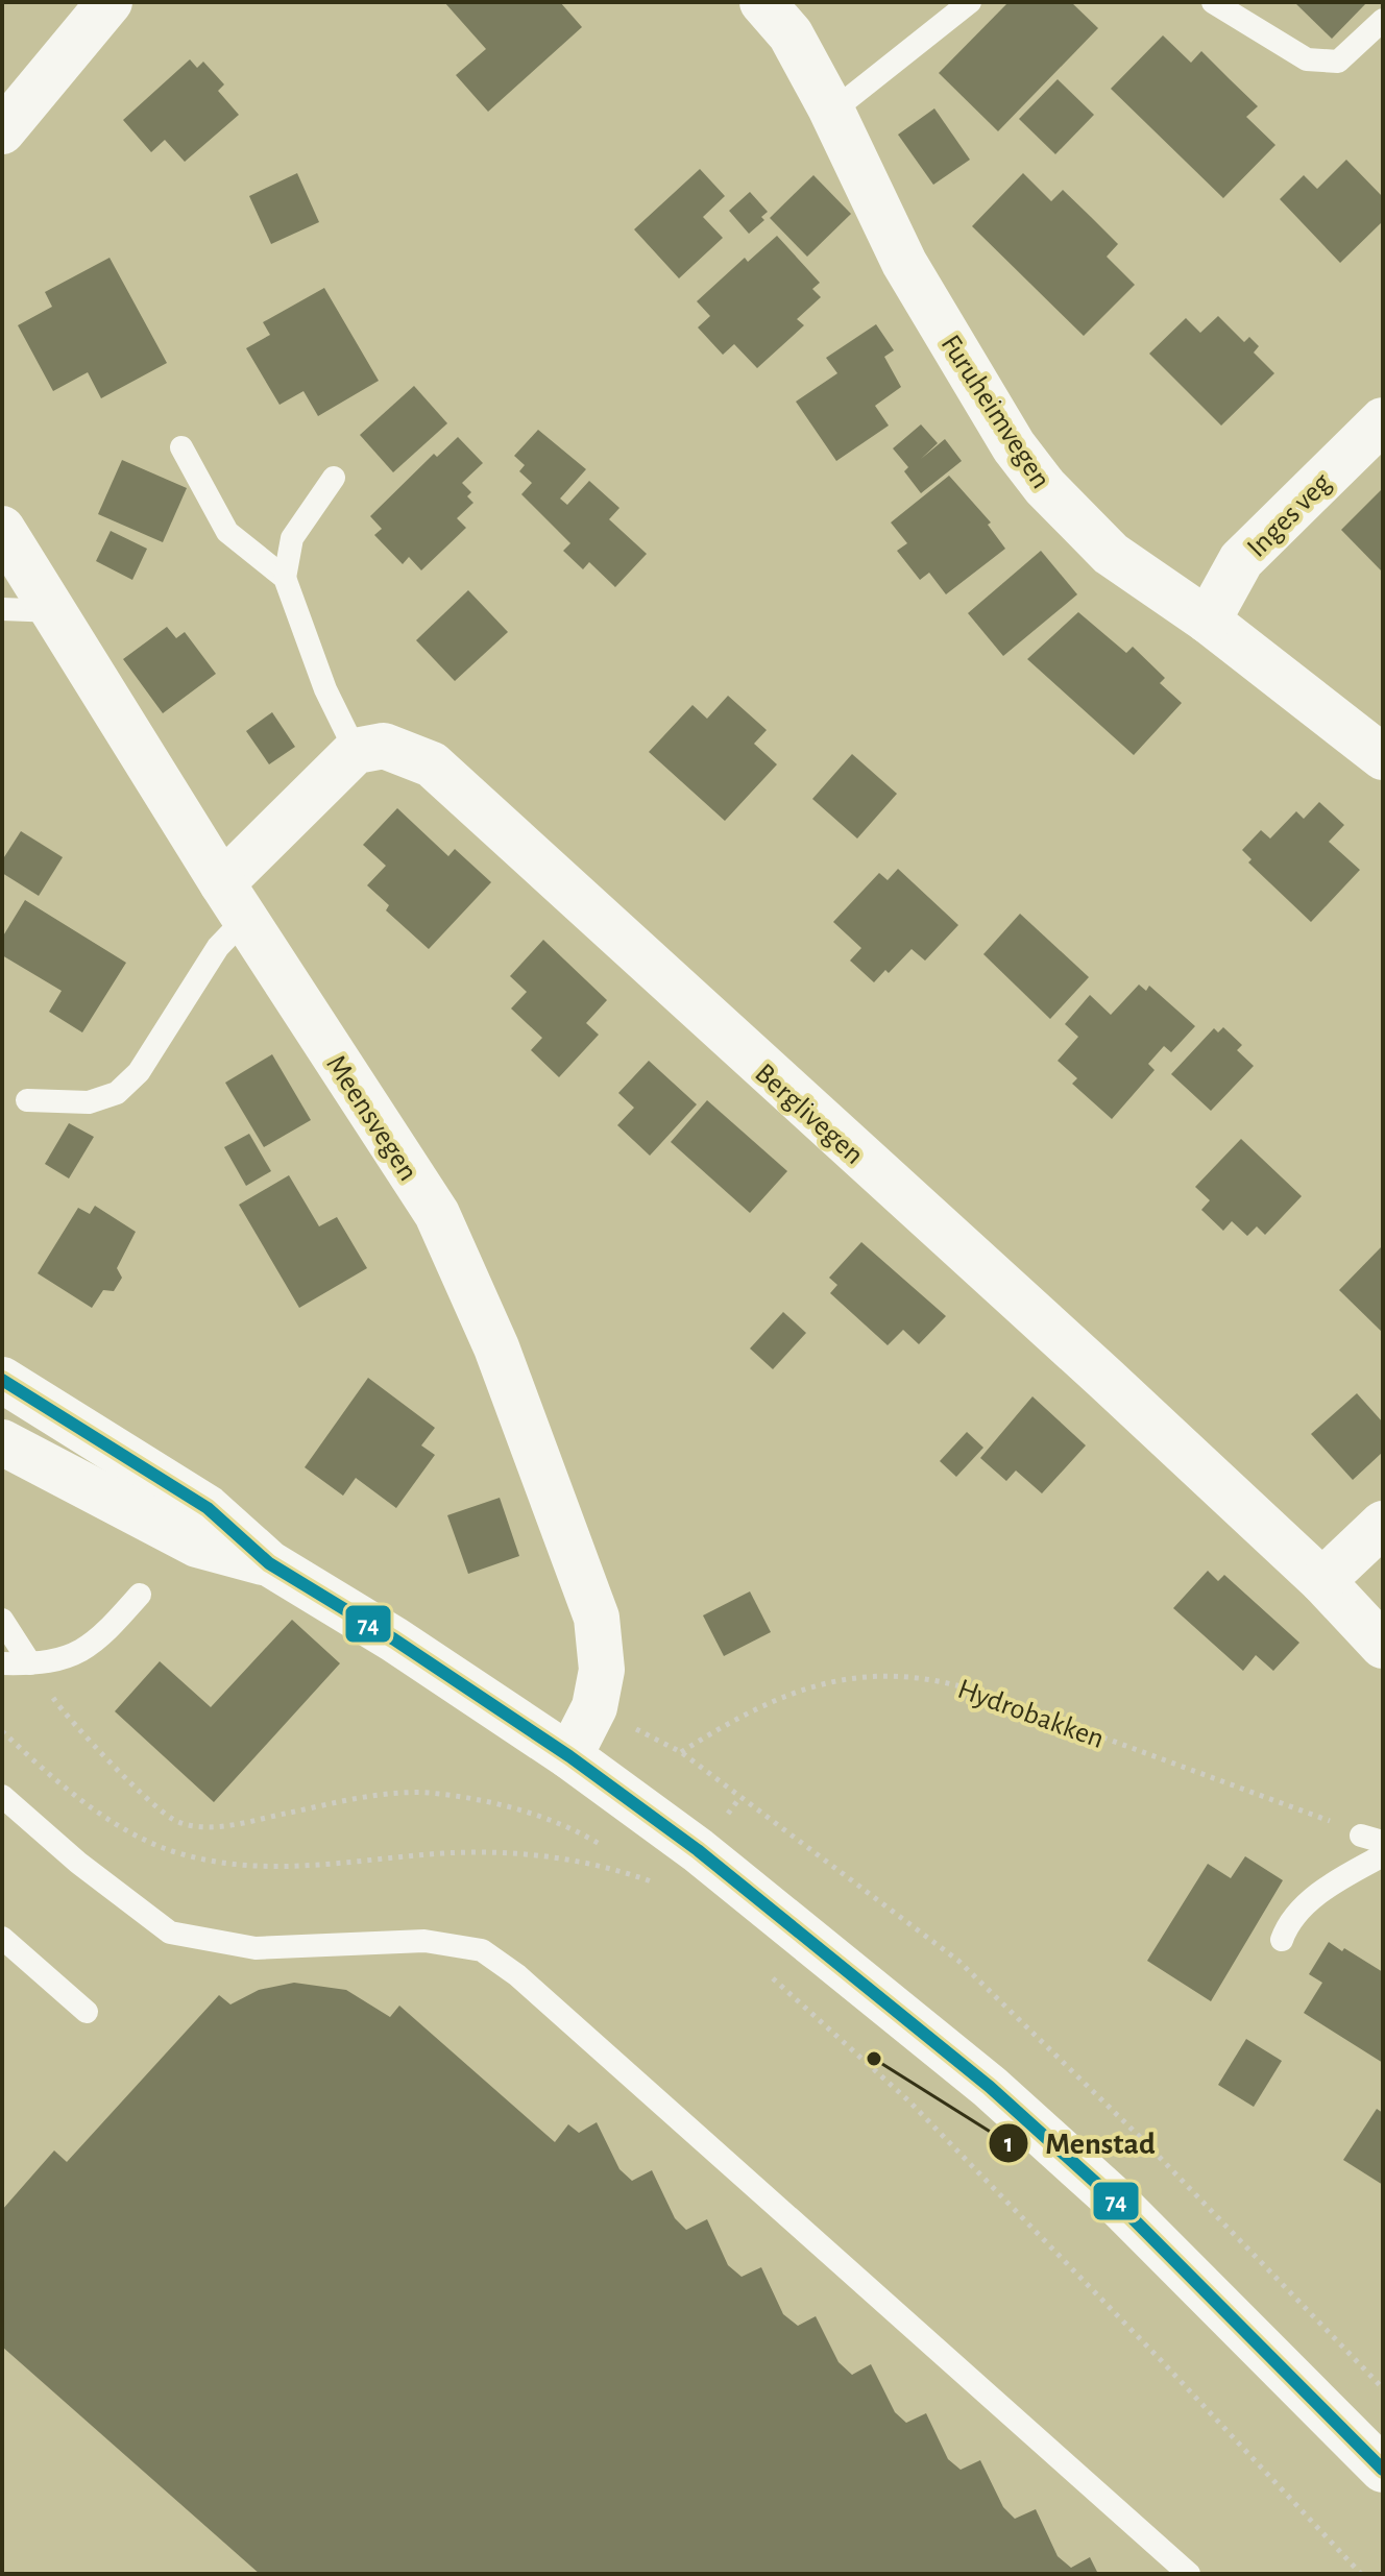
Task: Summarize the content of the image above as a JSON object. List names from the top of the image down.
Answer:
{
  "streets": {
    "street": [
      "Furuheimvegen",
      "Inges veg",
      "Berglivegen",
      "Meensvegen"
    ],
    "path": ["Hydrobakken"]
  },
  "crossings": [
    ["Furuheimvegen", "Inges veg"]
  ],
  "places": ["Menstad"],
  "lines": ["transit line 74"]
}
